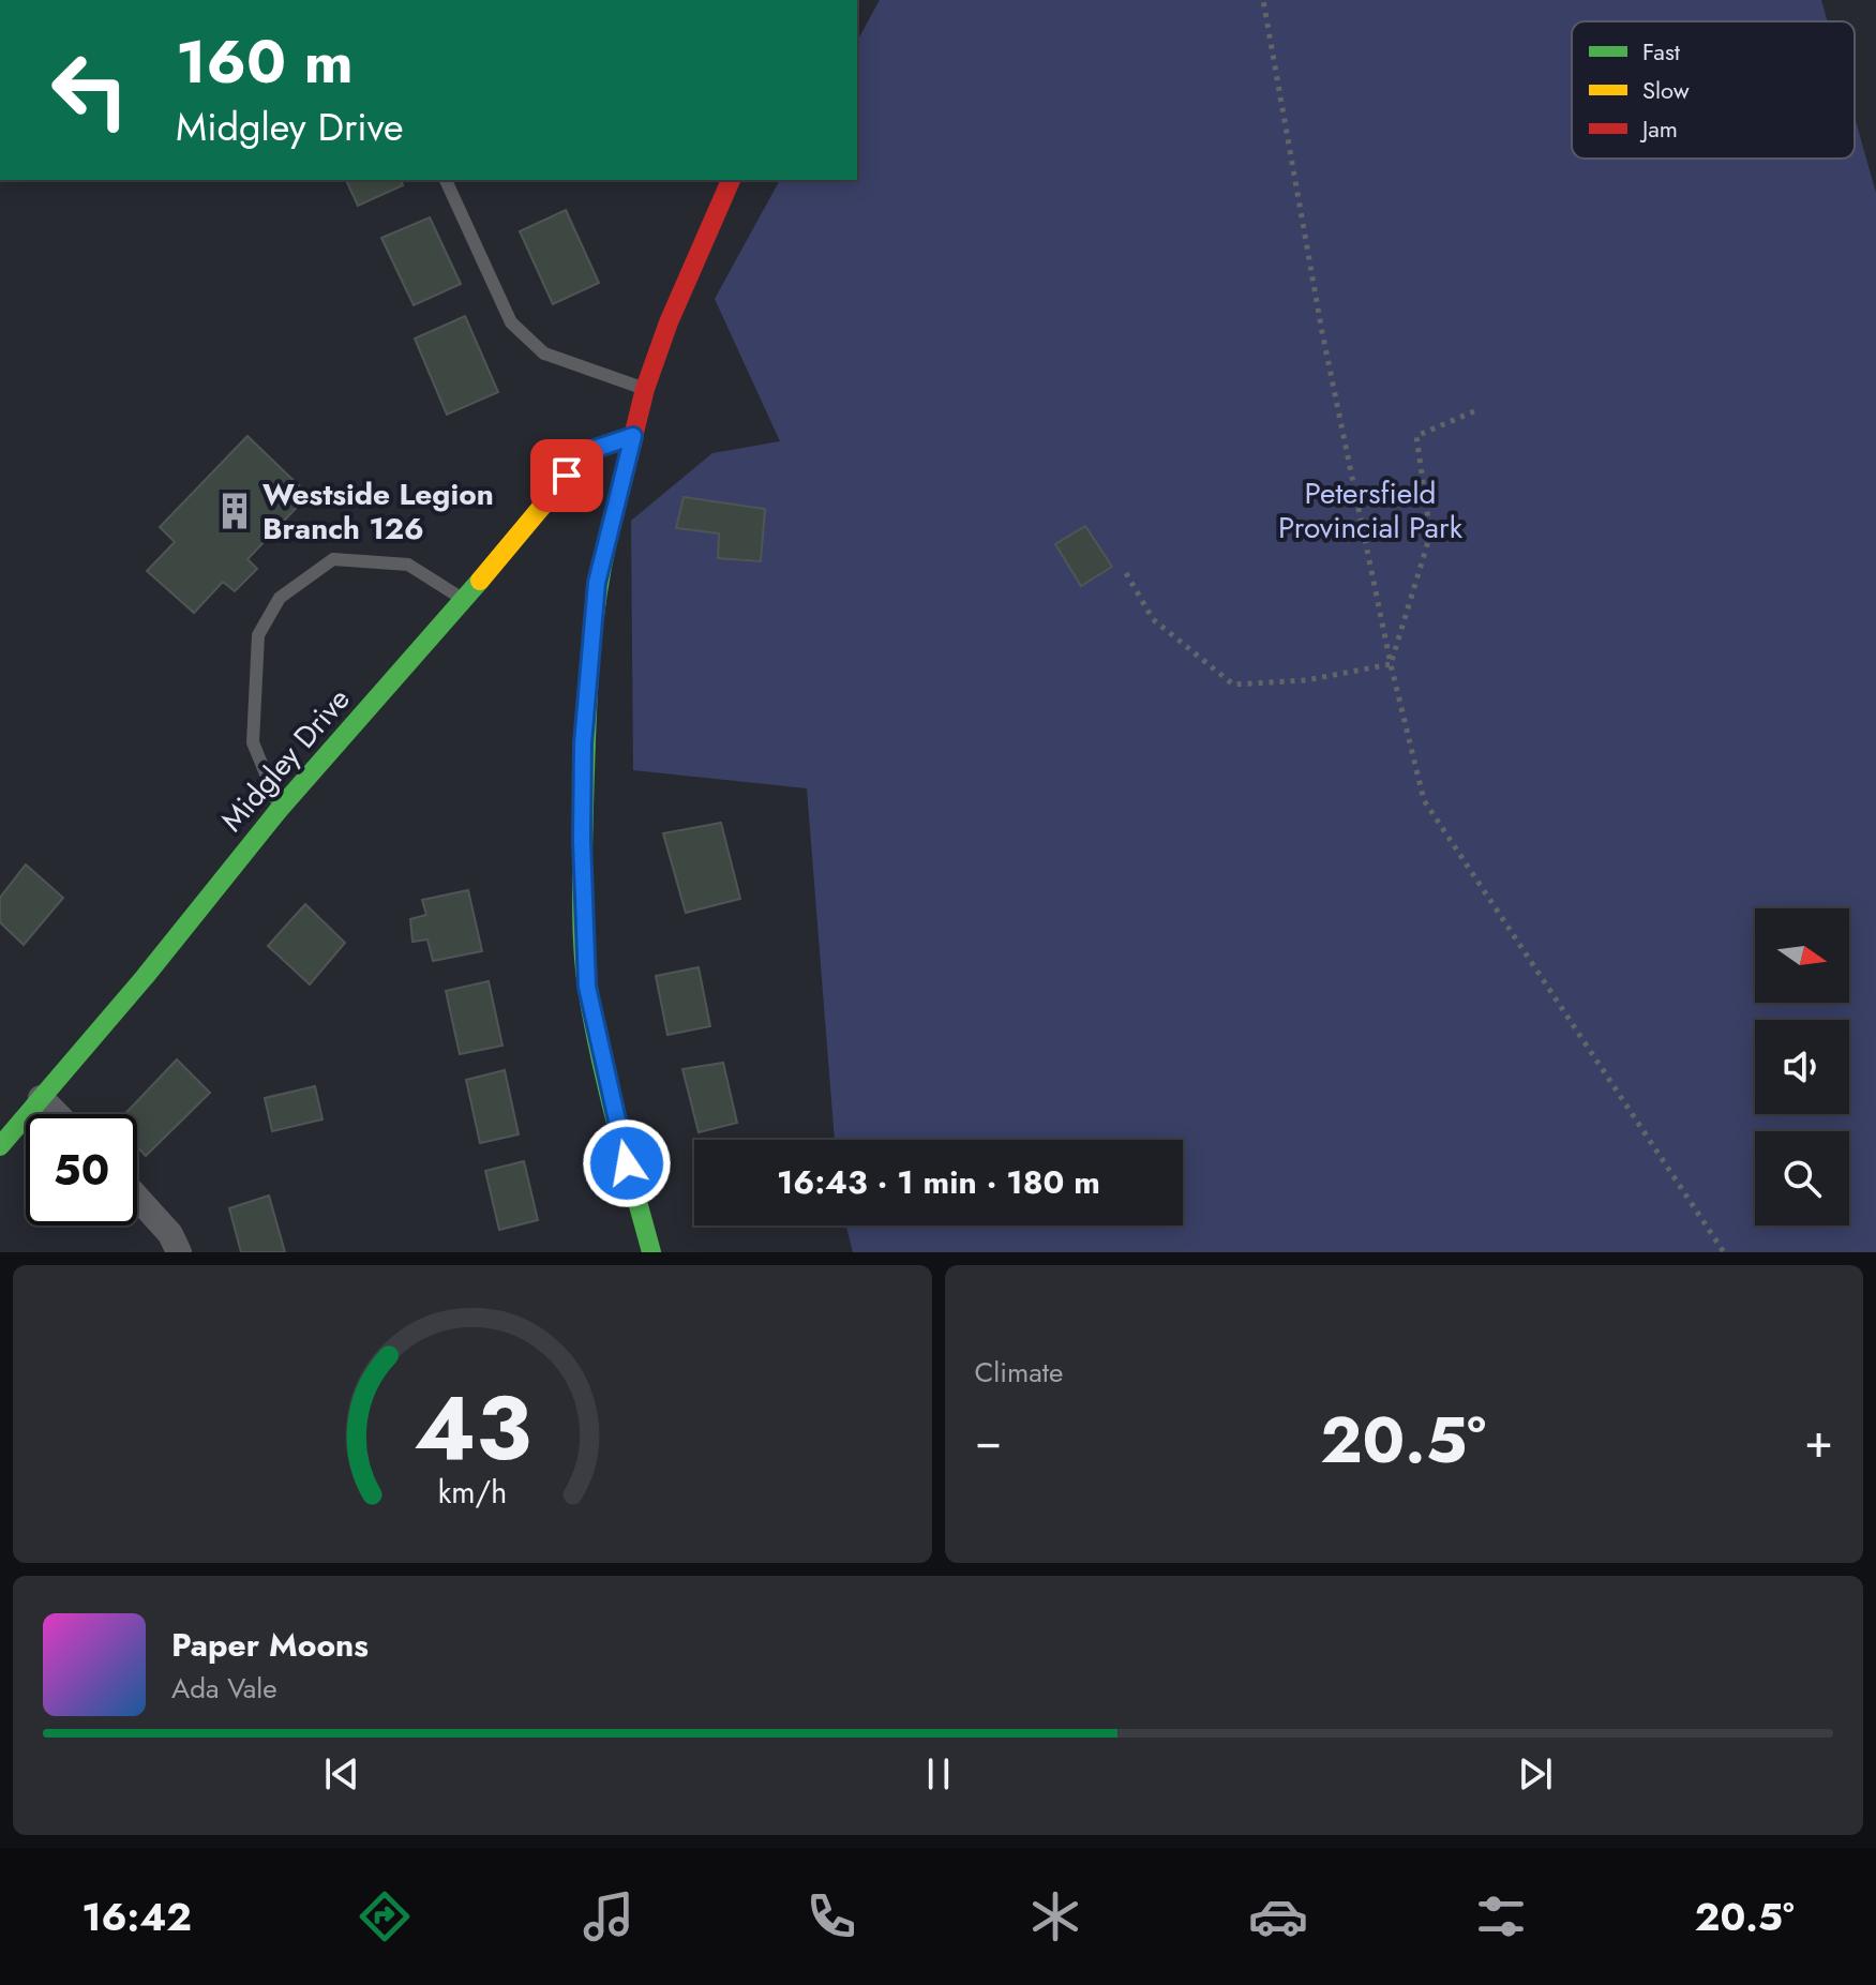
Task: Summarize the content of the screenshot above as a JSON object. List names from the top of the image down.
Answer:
{
  "streets": {
    "main road": ["Midgley Drive"]
  },
  "parks": ["Petersfield Provincial Park"],
  "places": {
    "building": ["Westside Legion Branch 126"]
  },
  "legend": ["Fast", "Slow", "Jam"],
  "north": "right",
  "page": {
    "turn": ["160 m", "Midgley Drive"],
    "limit": "50",
    "trip": "16:43 · 1 min · 180 m",
    "tile": "Climate",
    "heat": ["−", "20.5°", "+"],
    "song": ["Paper Moons", "Ada Vale"],
    "tabs": ["16:42", "20.5°"],
    "gauge": ["43", "km/h"]
  }
}
